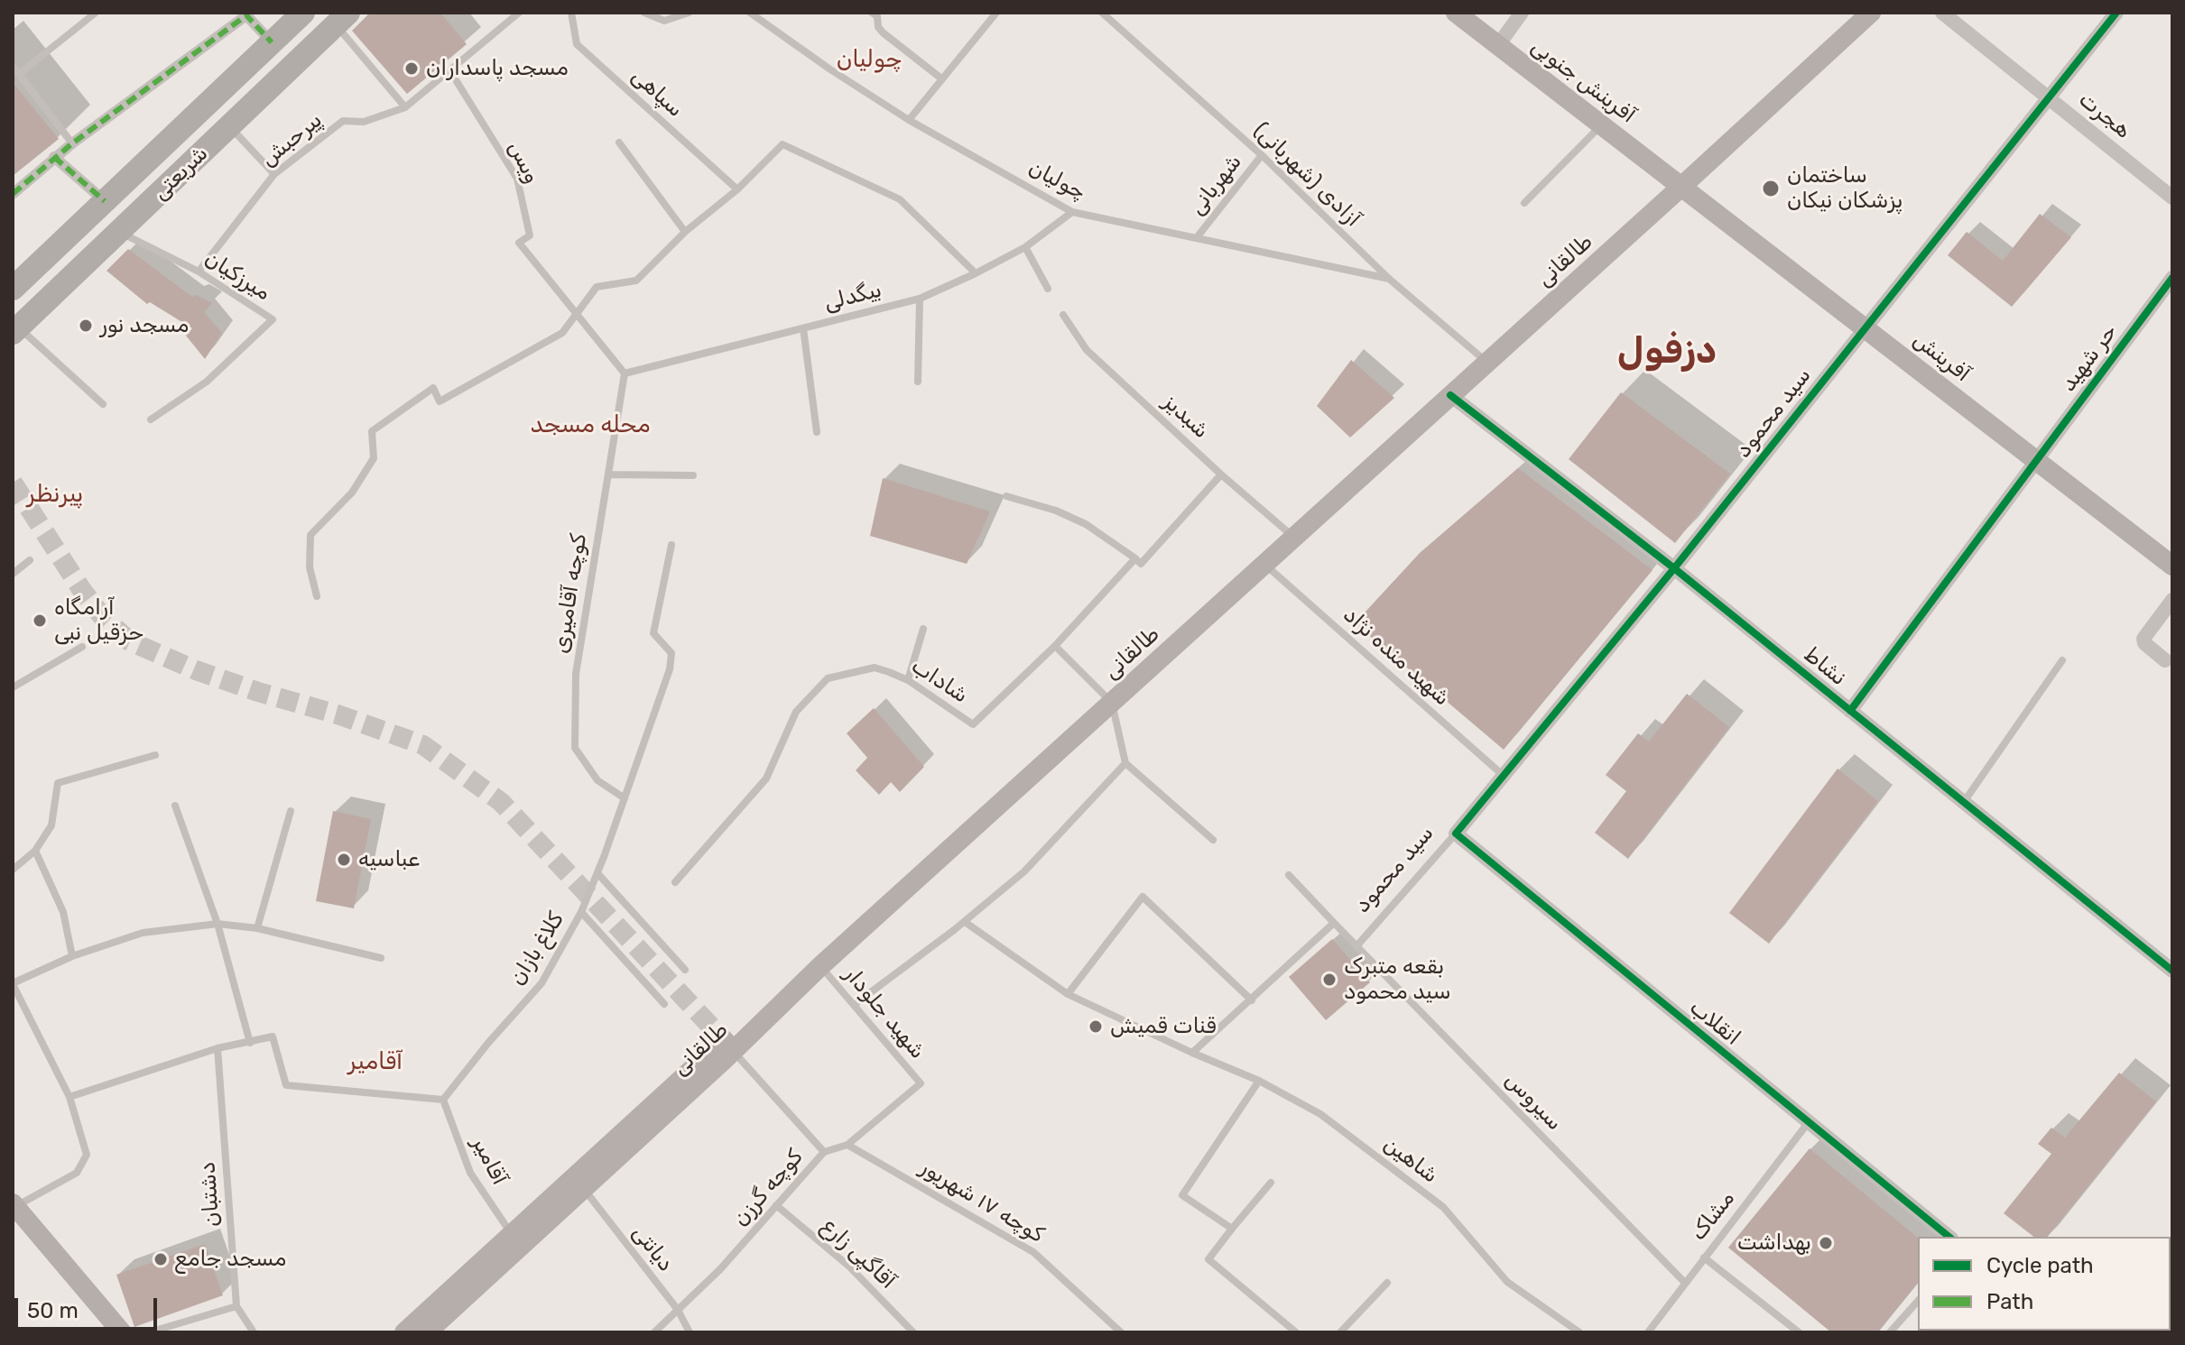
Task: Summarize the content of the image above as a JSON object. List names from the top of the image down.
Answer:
{
  "streets": {
    "main road": [
      "آفرینش جنوبی",
      "شریعتی",
      "طالقانی",
      "آفرینش"
    ],
    "street": [
      "هجرت",
      "حر شهید",
      "سید محمود",
      "نشاط",
      "انقلاب"
    ],
    "lane": [
      "سپاهی",
      "پیرحبش",
      "ویس",
      "آزادی (شهربانی)",
      "چولیان",
      "شهربانی",
      "میرزکیان",
      "بیگدلی",
      "شبدیز",
      "کوچه آقامیری",
      "شهید منده نژاد",
      "شاداب",
      "کلاغ بازان",
      "شهید جلودار",
      "سیروس",
      "شاهین",
      "آقامیر",
      "کوچه گرزن",
      "دشتبان",
      "کوچه ۱۷ شهریور",
      "مشاک",
      "دیانتی",
      "آقاگپی زارع"
    ]
  },
  "crossings": [
    ["آفرینش جنوبی", "طالقانی"],
    ["آفرینش جنوبی", "آفرینش"],
    ["هجرت", "سید محمود"],
    ["پیرحبش", "میرزکیان"],
    ["شریعتی", "میرزکیان"],
    ["آزادی (شهربانی)", "چولیان"],
    ["آزادی (شهربانی)", "شهربانی"],
    ["آزادی (شهربانی)", "طالقانی"],
    ["چولیان", "شهربانی"],
    ["چولیان", "بیگدلی"],
    ["طالقانی", "آفرینش"],
    ["طالقانی", "شبدیز"],
    ["طالقانی", "شهید منده نژاد"],
    ["طالقانی", "نشاط"],
    ["طالقانی", "شهید جلودار"],
    ["طالقانی", "آقامیر"],
    ["طالقانی", "دیانتی"],
    ["بیگدلی", "کوچه آقامیری"],
    ["آفرینش", "حر شهید"],
    ["آفرینش", "سید محمود"],
    ["حر شهید", "نشاط"],
    ["سید محمود", "شهید منده نژاد"],
    ["سید محمود", "نشاط"],
    ["سید محمود", "انقلاب"],
    ["سید محمود", "سیروس"],
    ["شبدیز", "شاداب"],
    ["کلاغ بازان", "آقامیر"],
    ["شهید جلودار", "کوچه گرزن"],
    ["انقلاب", "مشاک"],
    ["سیروس", "مشاک"],
    ["کوچه گرزن", "کوچه ۱۷ شهریور"],
    ["کوچه گرزن", "دیانتی"],
    ["کوچه گرزن", "آقاگپی زارع"]
  ],
  "districts": [
    "چولیان",
    "دزفول",
    "محله مسجد",
    "پیرنظر",
    "آقامیر"
  ],
  "places": [
    "مسجد پاسداران",
    "ساختمان پزشکان نیکان",
    "مسجد نور",
    "آرامگاه حزقیل نبی",
    "عباسیه",
    "بقعه متبرک سید محمود",
    "قنات قمیش",
    "بهداشت",
    "مسجد جامع"
  ],
  "legend": ["Cycle path", "Path"],
  "scale_bar": "50 m"
}
